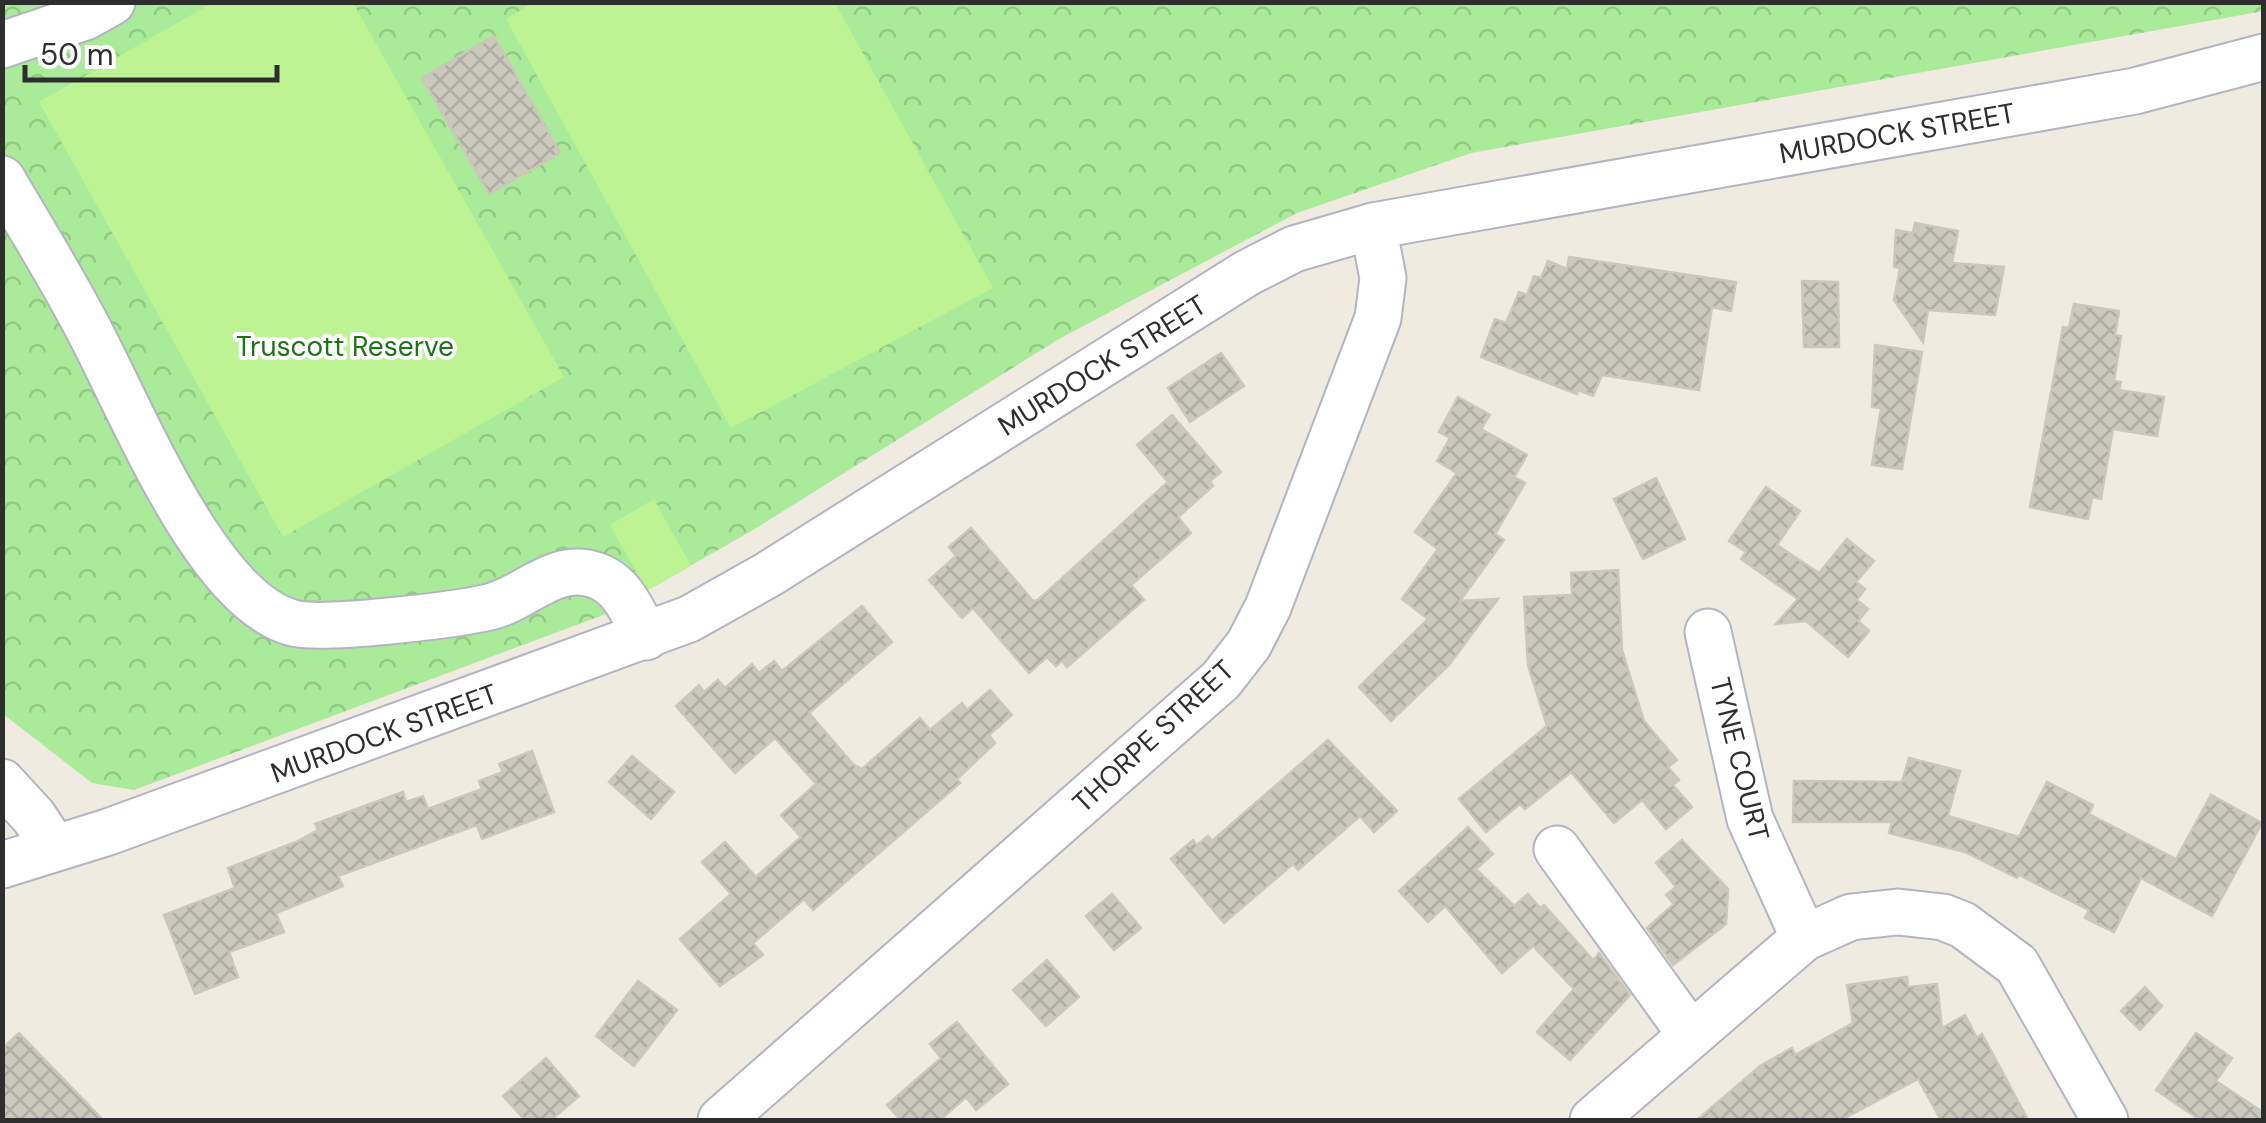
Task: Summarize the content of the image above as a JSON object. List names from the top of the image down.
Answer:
{
  "streets": {
    "street": ["MURDOCK STREET", "THORPE STREET", "TYNE COURT"]
  },
  "crossings": [
    ["MURDOCK STREET", "THORPE STREET"]
  ],
  "parks": ["Truscott Reserve"],
  "scale_bar": "50 m"
}
